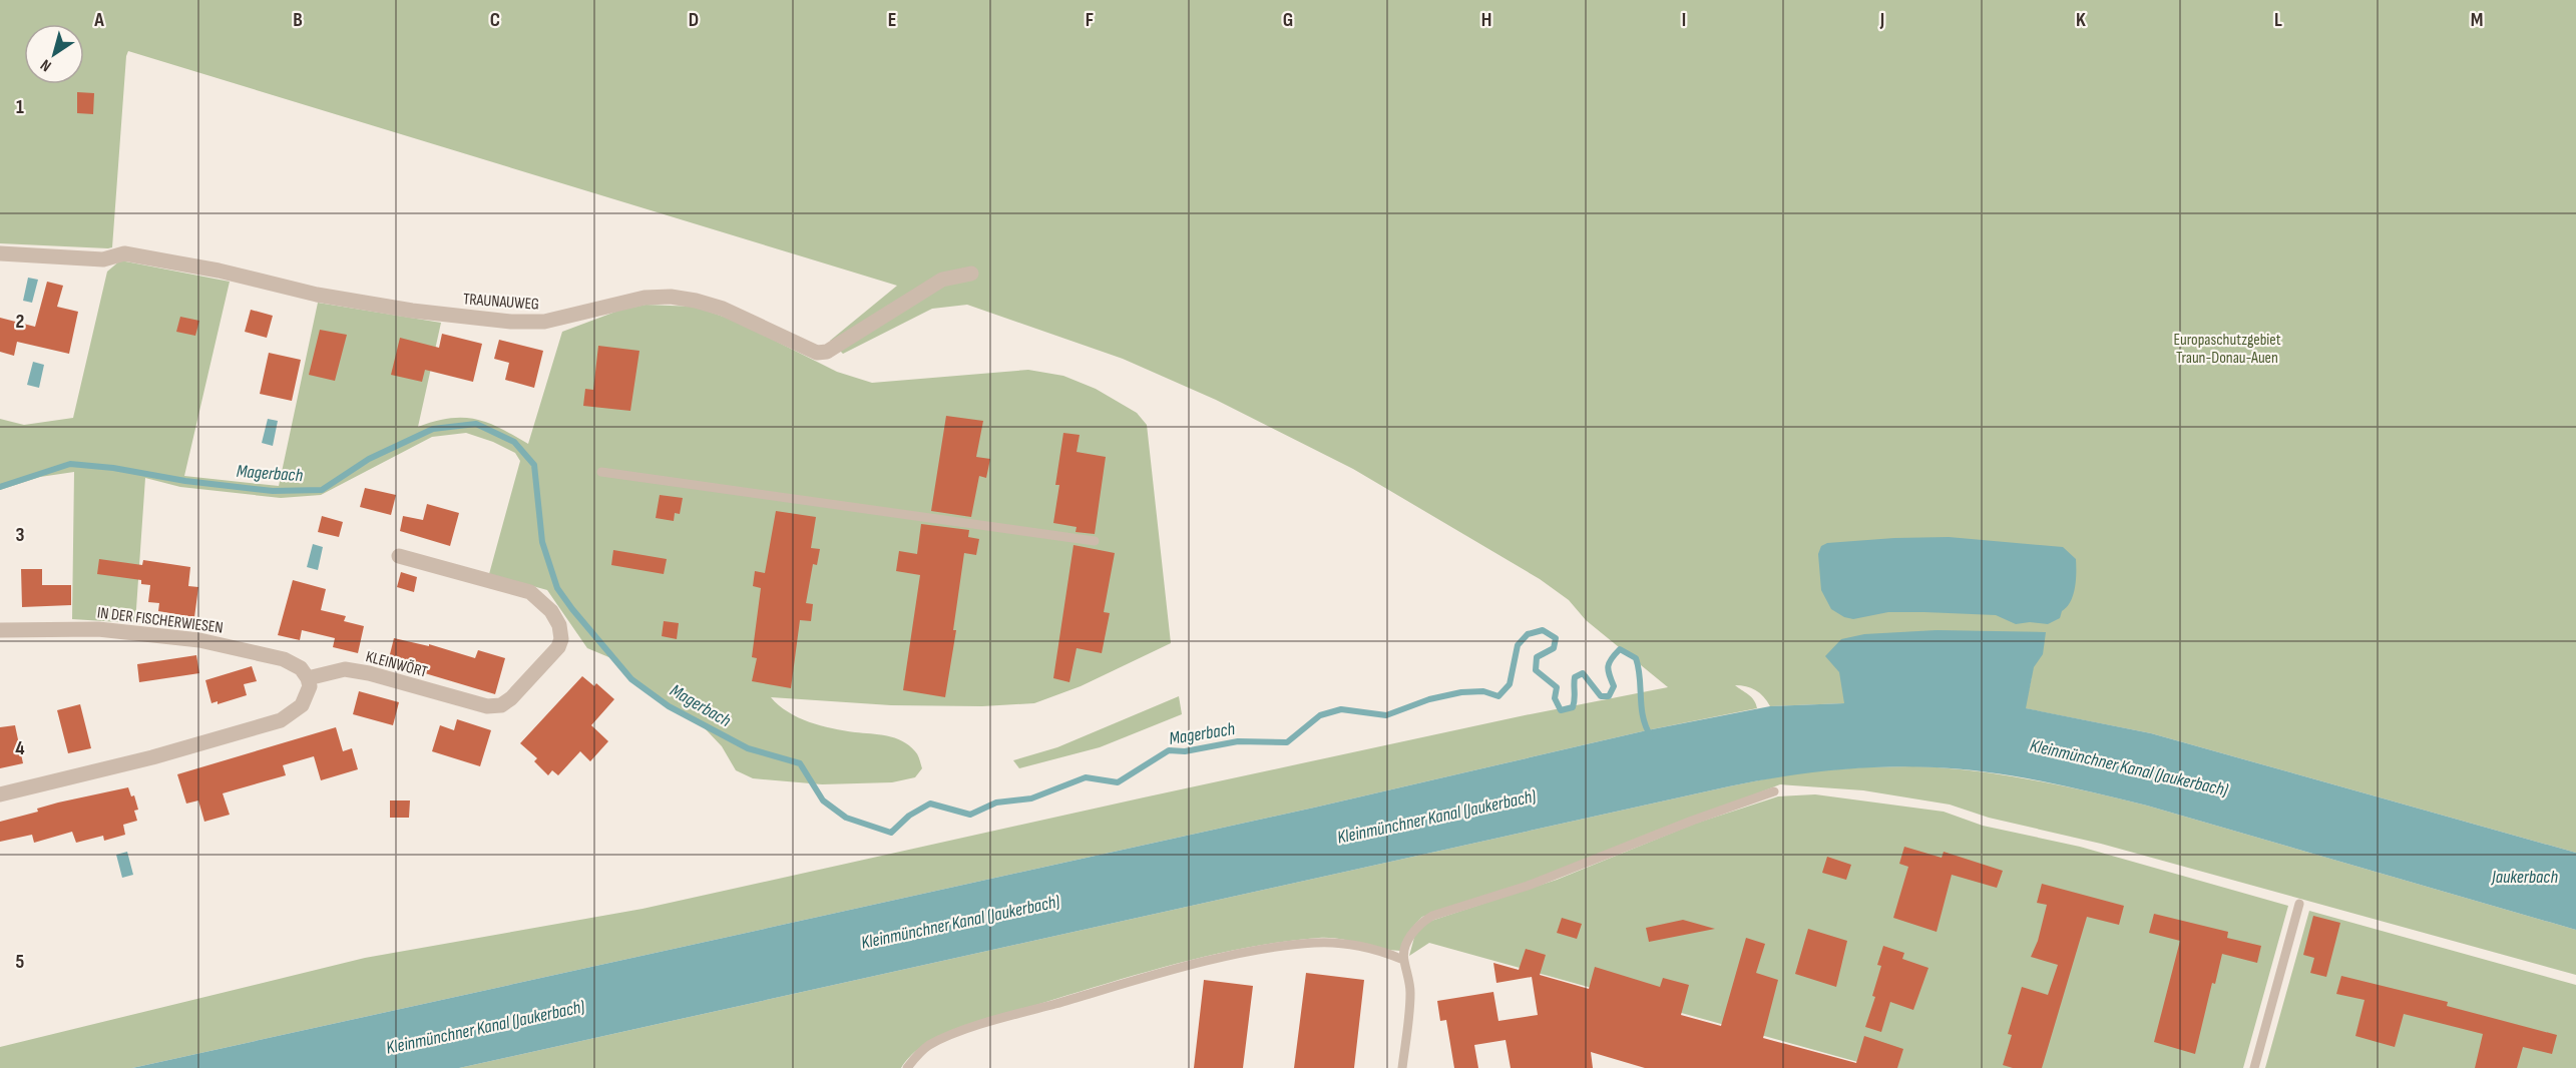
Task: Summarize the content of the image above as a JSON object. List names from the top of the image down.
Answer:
{
  "streets": {
    "street": ["TRAUNAUWEG", "IN DER FISCHERWIESEN", "KLEINWÖRT"]
  },
  "crossings": [
    ["IN DER FISCHERWIESEN", "KLEINWÖRT"]
  ],
  "water": ["Magerbach", "Kleinmünchner Kanal (Jaukerbach)", "Jaukerbach"],
  "parks": ["Europaschutzgebiet Traun-Donau-Auen"],
  "north": "bottom left",
  "grid": {
    "columns": [
      "A",
      "B",
      "C",
      "D",
      "E",
      "F",
      "G",
      "H",
      "I",
      "J",
      "K",
      "L",
      "M"
    ],
    "rows": [
      "1",
      "2",
      "3",
      "4",
      "5"
    ]
  }
}
